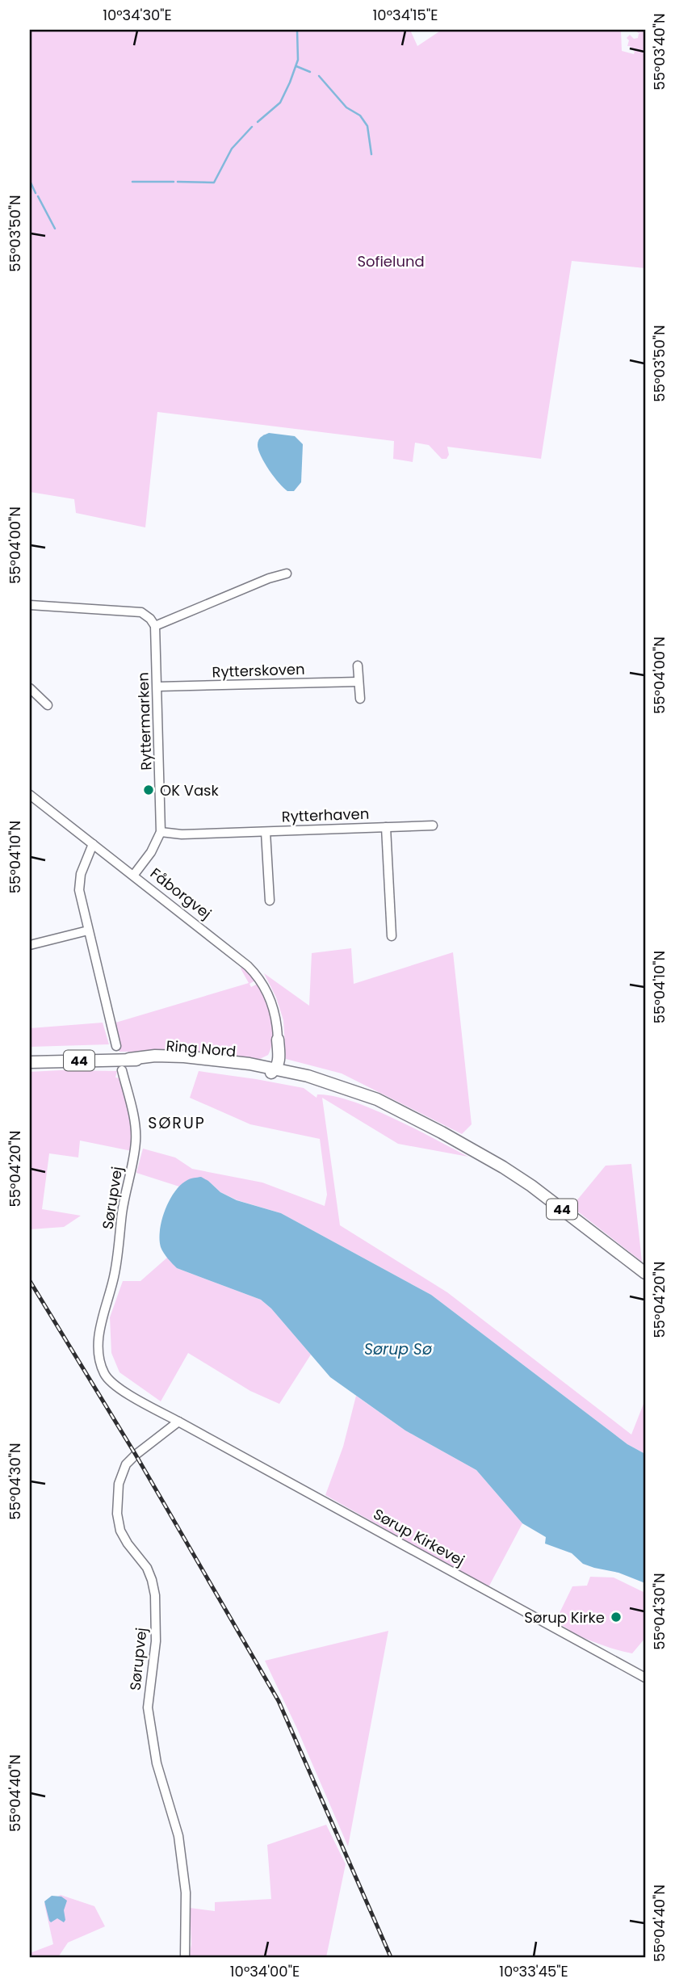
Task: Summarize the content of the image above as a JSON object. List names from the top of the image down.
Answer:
{
  "streets": {
    "main road": ["Ring Nord", "44"],
    "street": [
      "Rytterskoven",
      "Ryttermarken",
      "Rytterhaven",
      "Fåborgvej",
      "Sørupvej",
      "Sørup Kirkevej"
    ]
  },
  "crossings": [
    ["Rytterskoven", "Ryttermarken"],
    ["Ryttermarken", "Rytterhaven"],
    ["Ryttermarken", "Fåborgvej"],
    ["Ring Nord", "44"],
    ["Sørupvej", "Sørup Kirkevej"]
  ],
  "districts": ["SØRUP"],
  "water": ["Sørup Sø"],
  "parks": ["Sofielund"],
  "places": ["OK Vask", "Sørup Kirke"],
  "coordinates": [
    "10°34'30\"E",
    "10°34'15\"E",
    "55°03'40\"N",
    "55°03'50\"N",
    "55°04'00\"N",
    "55°04'10\"N",
    "55°04'20\"N",
    "55°04'30\"N",
    "55°04'40\"N",
    "10°34'00\"E",
    "10°33'45\"E"
  ]
}
